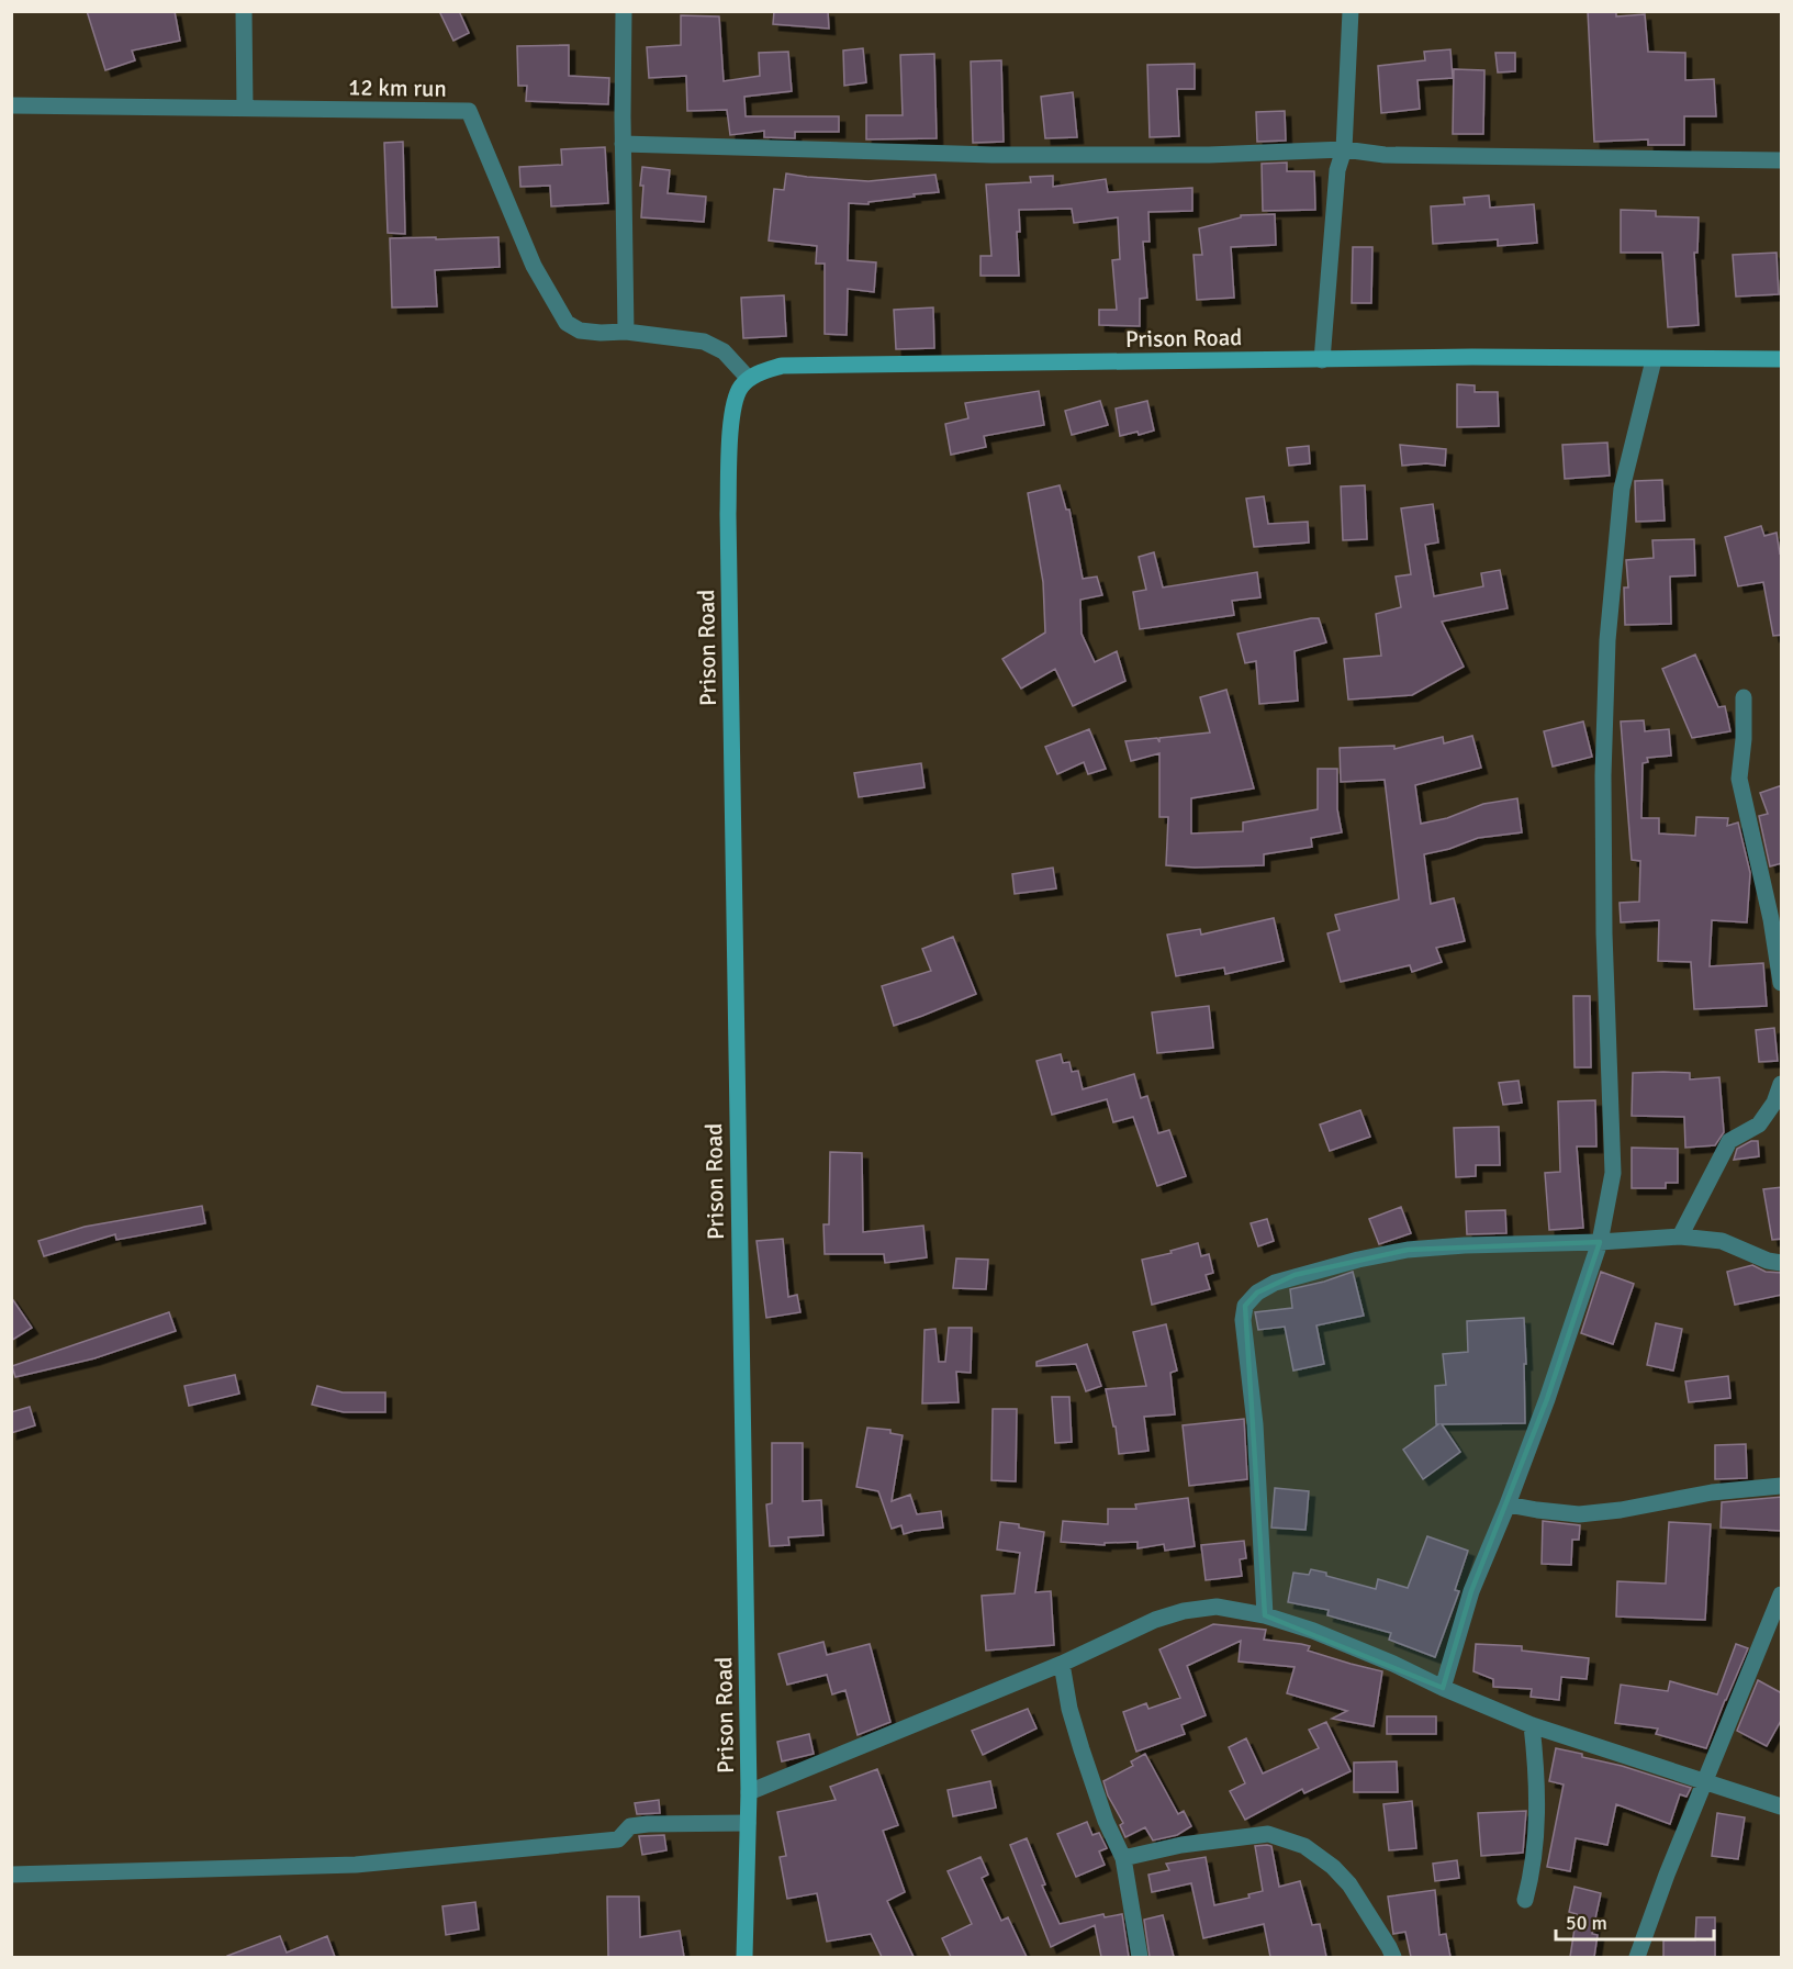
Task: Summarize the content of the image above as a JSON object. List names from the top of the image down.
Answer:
{
  "streets": {
    "street": ["12 km run", "Prison Road"]
  },
  "crossings": [
    ["12 km run", "Prison Road"]
  ],
  "scale_bar": "50 m"
}
